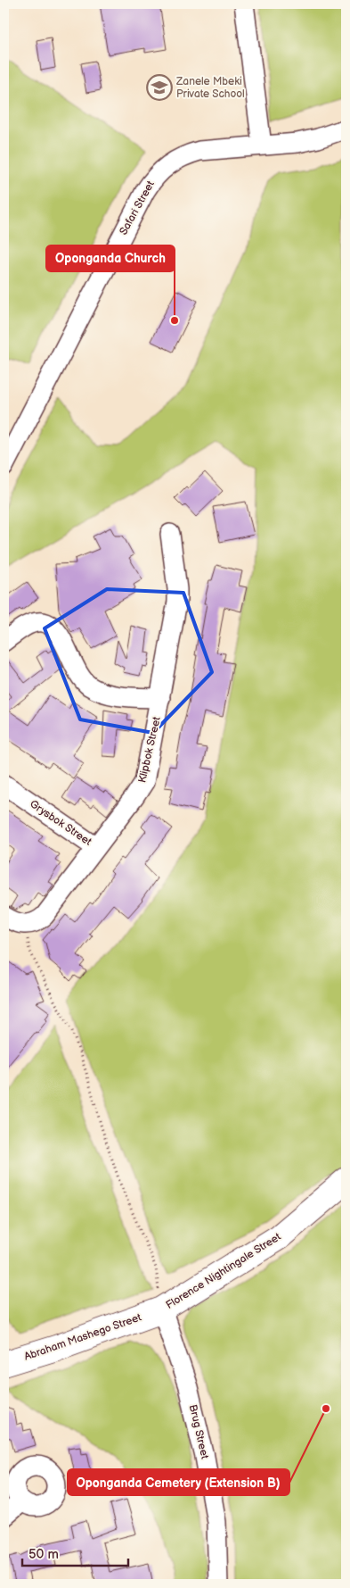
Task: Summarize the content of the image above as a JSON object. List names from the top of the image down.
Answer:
{
  "streets": {
    "main road": ["Florence Nightingale Street", "Abraham Mashego Street"],
    "street": [
      "Safari Street",
      "Klipbok Street",
      "Grysbok Street",
      "Brug Street"
    ]
  },
  "crossings": [
    ["Klipbok Street", "Grysbok Street"],
    ["Florence Nightingale Street", "Abraham Mashego Street"],
    ["Florence Nightingale Street", "Brug Street"],
    ["Abraham Mashego Street", "Brug Street"]
  ],
  "places": {
    "school or university": ["Zanele Mbeki Private School"],
    "other": ["Oponganda Church", "Oponganda Cemetery (Extension B)"]
  },
  "scale_bar": "50 m"
}
